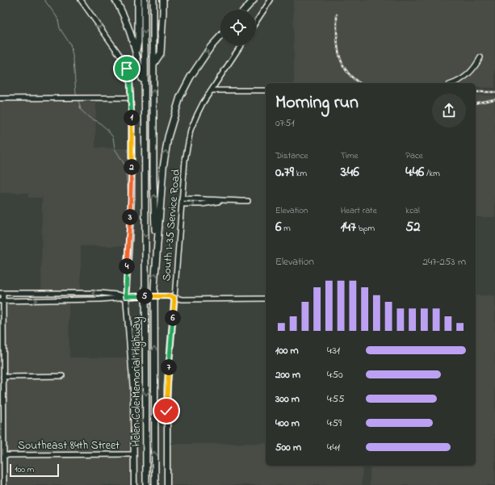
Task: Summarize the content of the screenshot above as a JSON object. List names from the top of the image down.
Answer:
{
  "streets": {
    "highway": ["Helen Cole Memorial Highway"],
    "main road": ["South I-35 Service Road"],
    "street": ["Southeast 84th Street"]
  },
  "scale_bar": "100 m",
  "page": {
    "heading": ["Morning run", "07:51"],
    "pins": [
      "1",
      "2",
      "3",
      "4",
      "5",
      "6",
      "7"
    ],
    "stats": [
      ["Distance", "0.79 km"],
      ["Time", "3:46"],
      ["Pace", "4:46 /km"],
      ["Elevation", "6 m"],
      ["Heart rate", "147 bpm"],
      ["kcal", "52"]
    ],
    "chart": ["Elevation", "247–253 m"],
    "list": [
      {
        "name": "100 m",
        "note": "4:31"
      },
      {
        "name": "200 m",
        "note": "4:50"
      },
      {
        "name": "300 m",
        "note": "4:55"
      },
      {
        "name": "400 m",
        "note": "4:59"
      },
      {
        "name": "500 m",
        "note": "4:41"
      }
    ],
    "scale": "100 m"
  }
}
